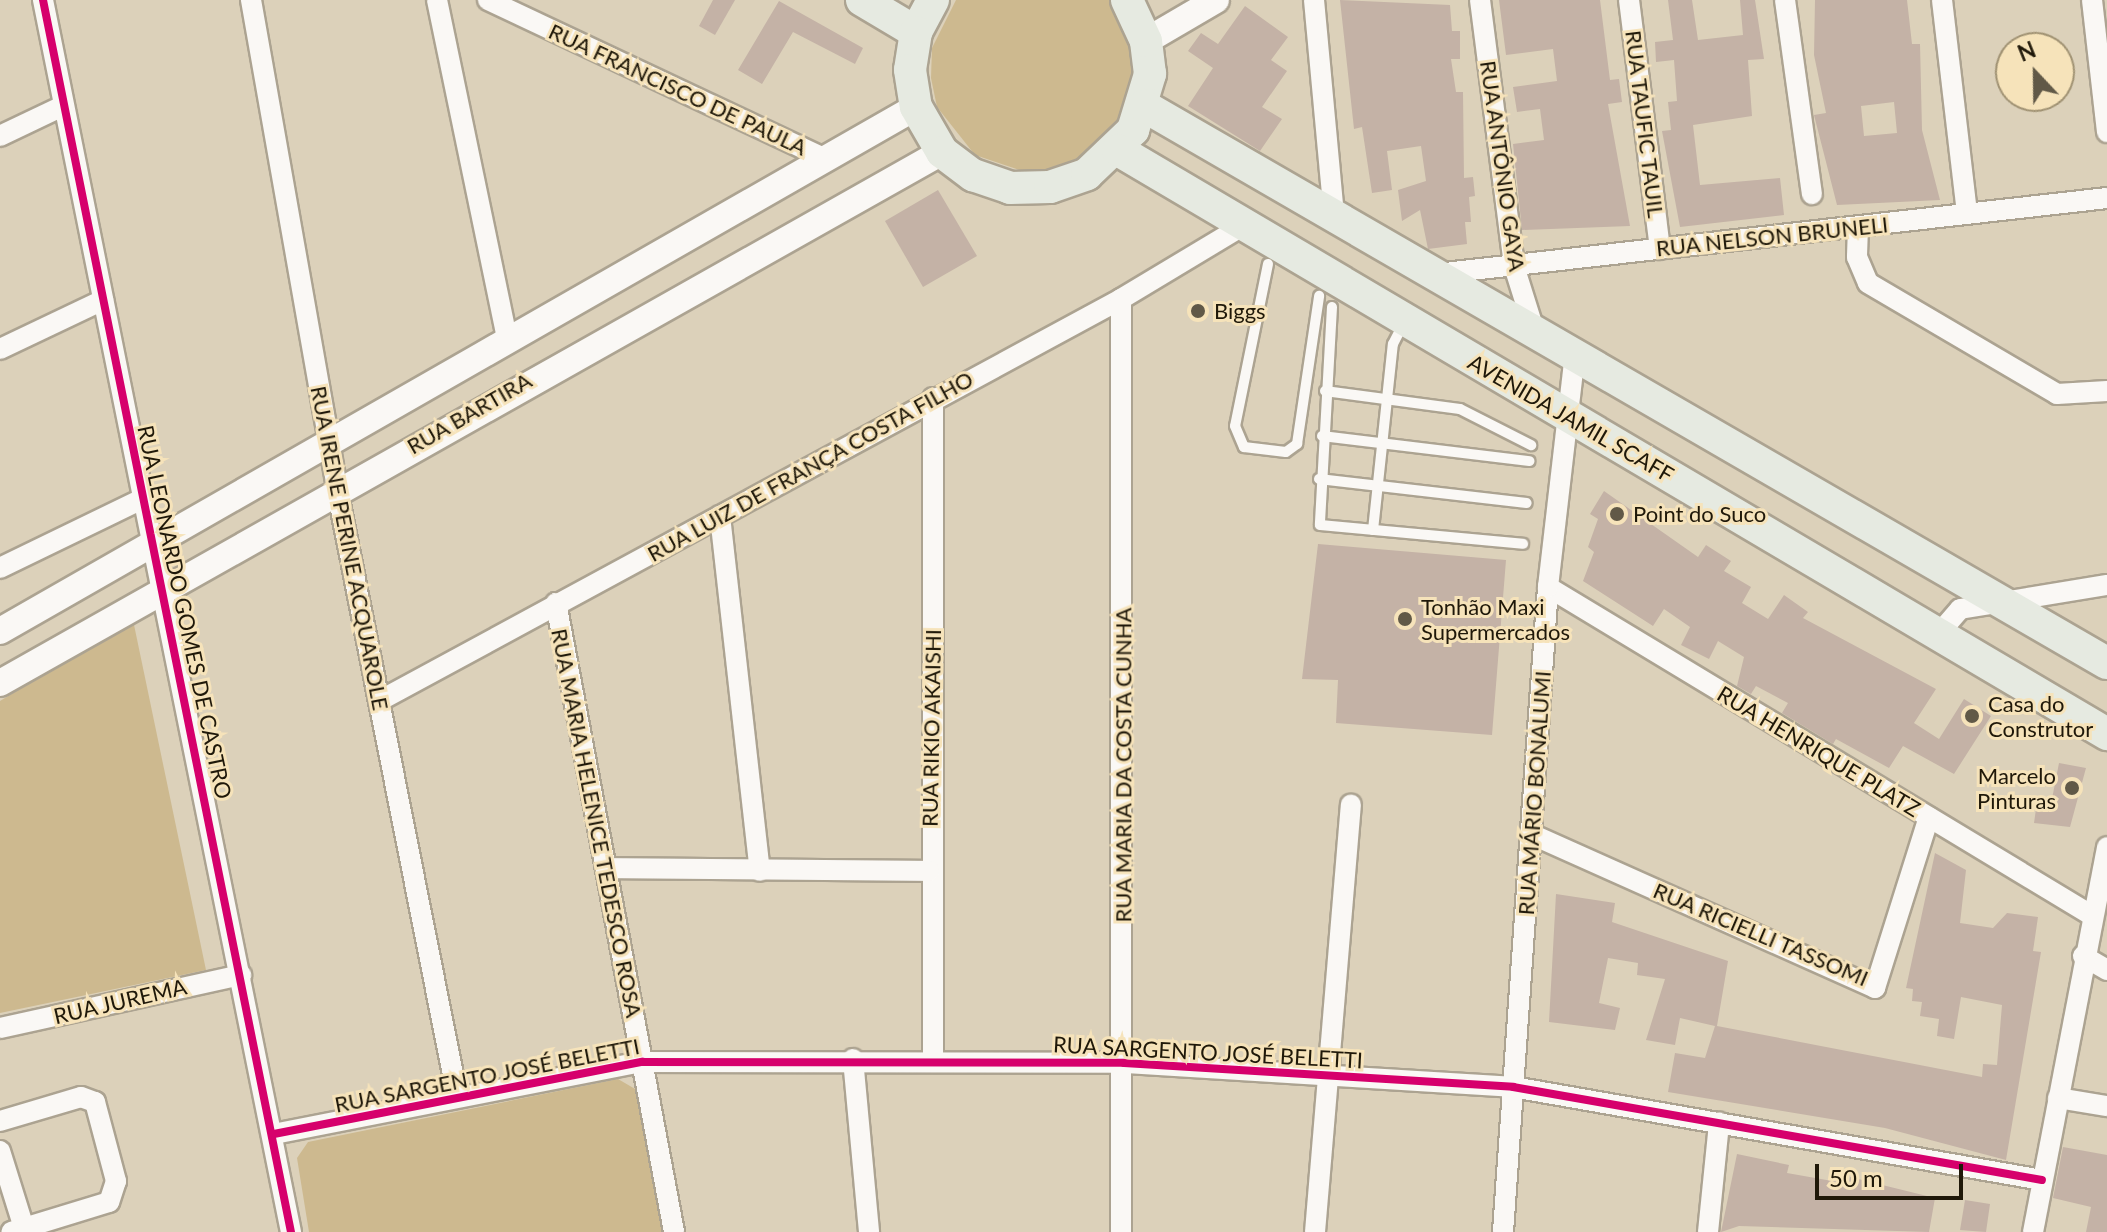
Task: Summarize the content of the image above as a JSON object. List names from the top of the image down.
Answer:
{
  "streets": {
    "main road": ["AVENIDA JAMIL SCAFF"],
    "street": [
      "RUA FRANCISCO DE PAULA",
      "RUA TAUFIC TAUIL",
      "RUA ANTÔNIO GAYA",
      "RUA NELSON BRUNELI",
      "RUA BARTIRA",
      "RUA LUIZ DE FRANÇA COSTA FILHO",
      "RUA IRENE PERINE ACQUAROLE",
      "RUA LEONARDO GOMES DE CASTRO",
      "RUA RIKIO AKAISHI",
      "RUA HENRIQUE PLATZ",
      "RUA MARIA DA COSTA CUNHA",
      "RUA MÁRIO BONALUMI",
      "RUA MARIA HELENICE TEDESCO ROSA",
      "RUA RICIELLI TASSOMI",
      "RUA JUREMA",
      "RUA SARGENTO JOSÉ BELETTI"
    ]
  },
  "crossings": [
    ["RUA FRANCISCO DE PAULA", "RUA BARTIRA"],
    ["RUA TAUFIC TAUIL", "RUA NELSON BRUNELI"],
    ["RUA ANTÔNIO GAYA", "RUA NELSON BRUNELI"],
    ["RUA BARTIRA", "RUA IRENE PERINE ACQUAROLE"],
    ["RUA BARTIRA", "RUA LEONARDO GOMES DE CASTRO"],
    ["AVENIDA JAMIL SCAFF", "RUA LUIZ DE FRANÇA COSTA FILHO"],
    ["AVENIDA JAMIL SCAFF", "RUA MÁRIO BONALUMI"],
    ["RUA LUIZ DE FRANÇA COSTA FILHO", "RUA IRENE PERINE ACQUAROLE"],
    ["RUA LUIZ DE FRANÇA COSTA FILHO", "RUA RIKIO AKAISHI"],
    ["RUA LUIZ DE FRANÇA COSTA FILHO", "RUA MARIA DA COSTA CUNHA"],
    ["RUA LUIZ DE FRANÇA COSTA FILHO", "RUA MARIA HELENICE TEDESCO ROSA"],
    ["RUA IRENE PERINE ACQUAROLE", "RUA SARGENTO JOSÉ BELETTI"],
    ["RUA LEONARDO GOMES DE CASTRO", "RUA JUREMA"],
    ["RUA LEONARDO GOMES DE CASTRO", "RUA SARGENTO JOSÉ BELETTI"],
    ["RUA RIKIO AKAISHI", "RUA SARGENTO JOSÉ BELETTI"],
    ["RUA HENRIQUE PLATZ", "RUA MÁRIO BONALUMI"],
    ["RUA HENRIQUE PLATZ", "RUA RICIELLI TASSOMI"],
    ["RUA MARIA DA COSTA CUNHA", "RUA SARGENTO JOSÉ BELETTI"],
    ["RUA MÁRIO BONALUMI", "RUA RICIELLI TASSOMI"],
    ["RUA MÁRIO BONALUMI", "RUA SARGENTO JOSÉ BELETTI"],
    ["RUA MARIA HELENICE TEDESCO ROSA", "RUA SARGENTO JOSÉ BELETTI"]
  ],
  "places": [
    "Biggs",
    "Point do Suco",
    "Tonhão Maxi Supermercados",
    "Casa do Construtor",
    "Marcelo Pinturas"
  ],
  "scale_bar": "50 m",
  "north": "top"
}
